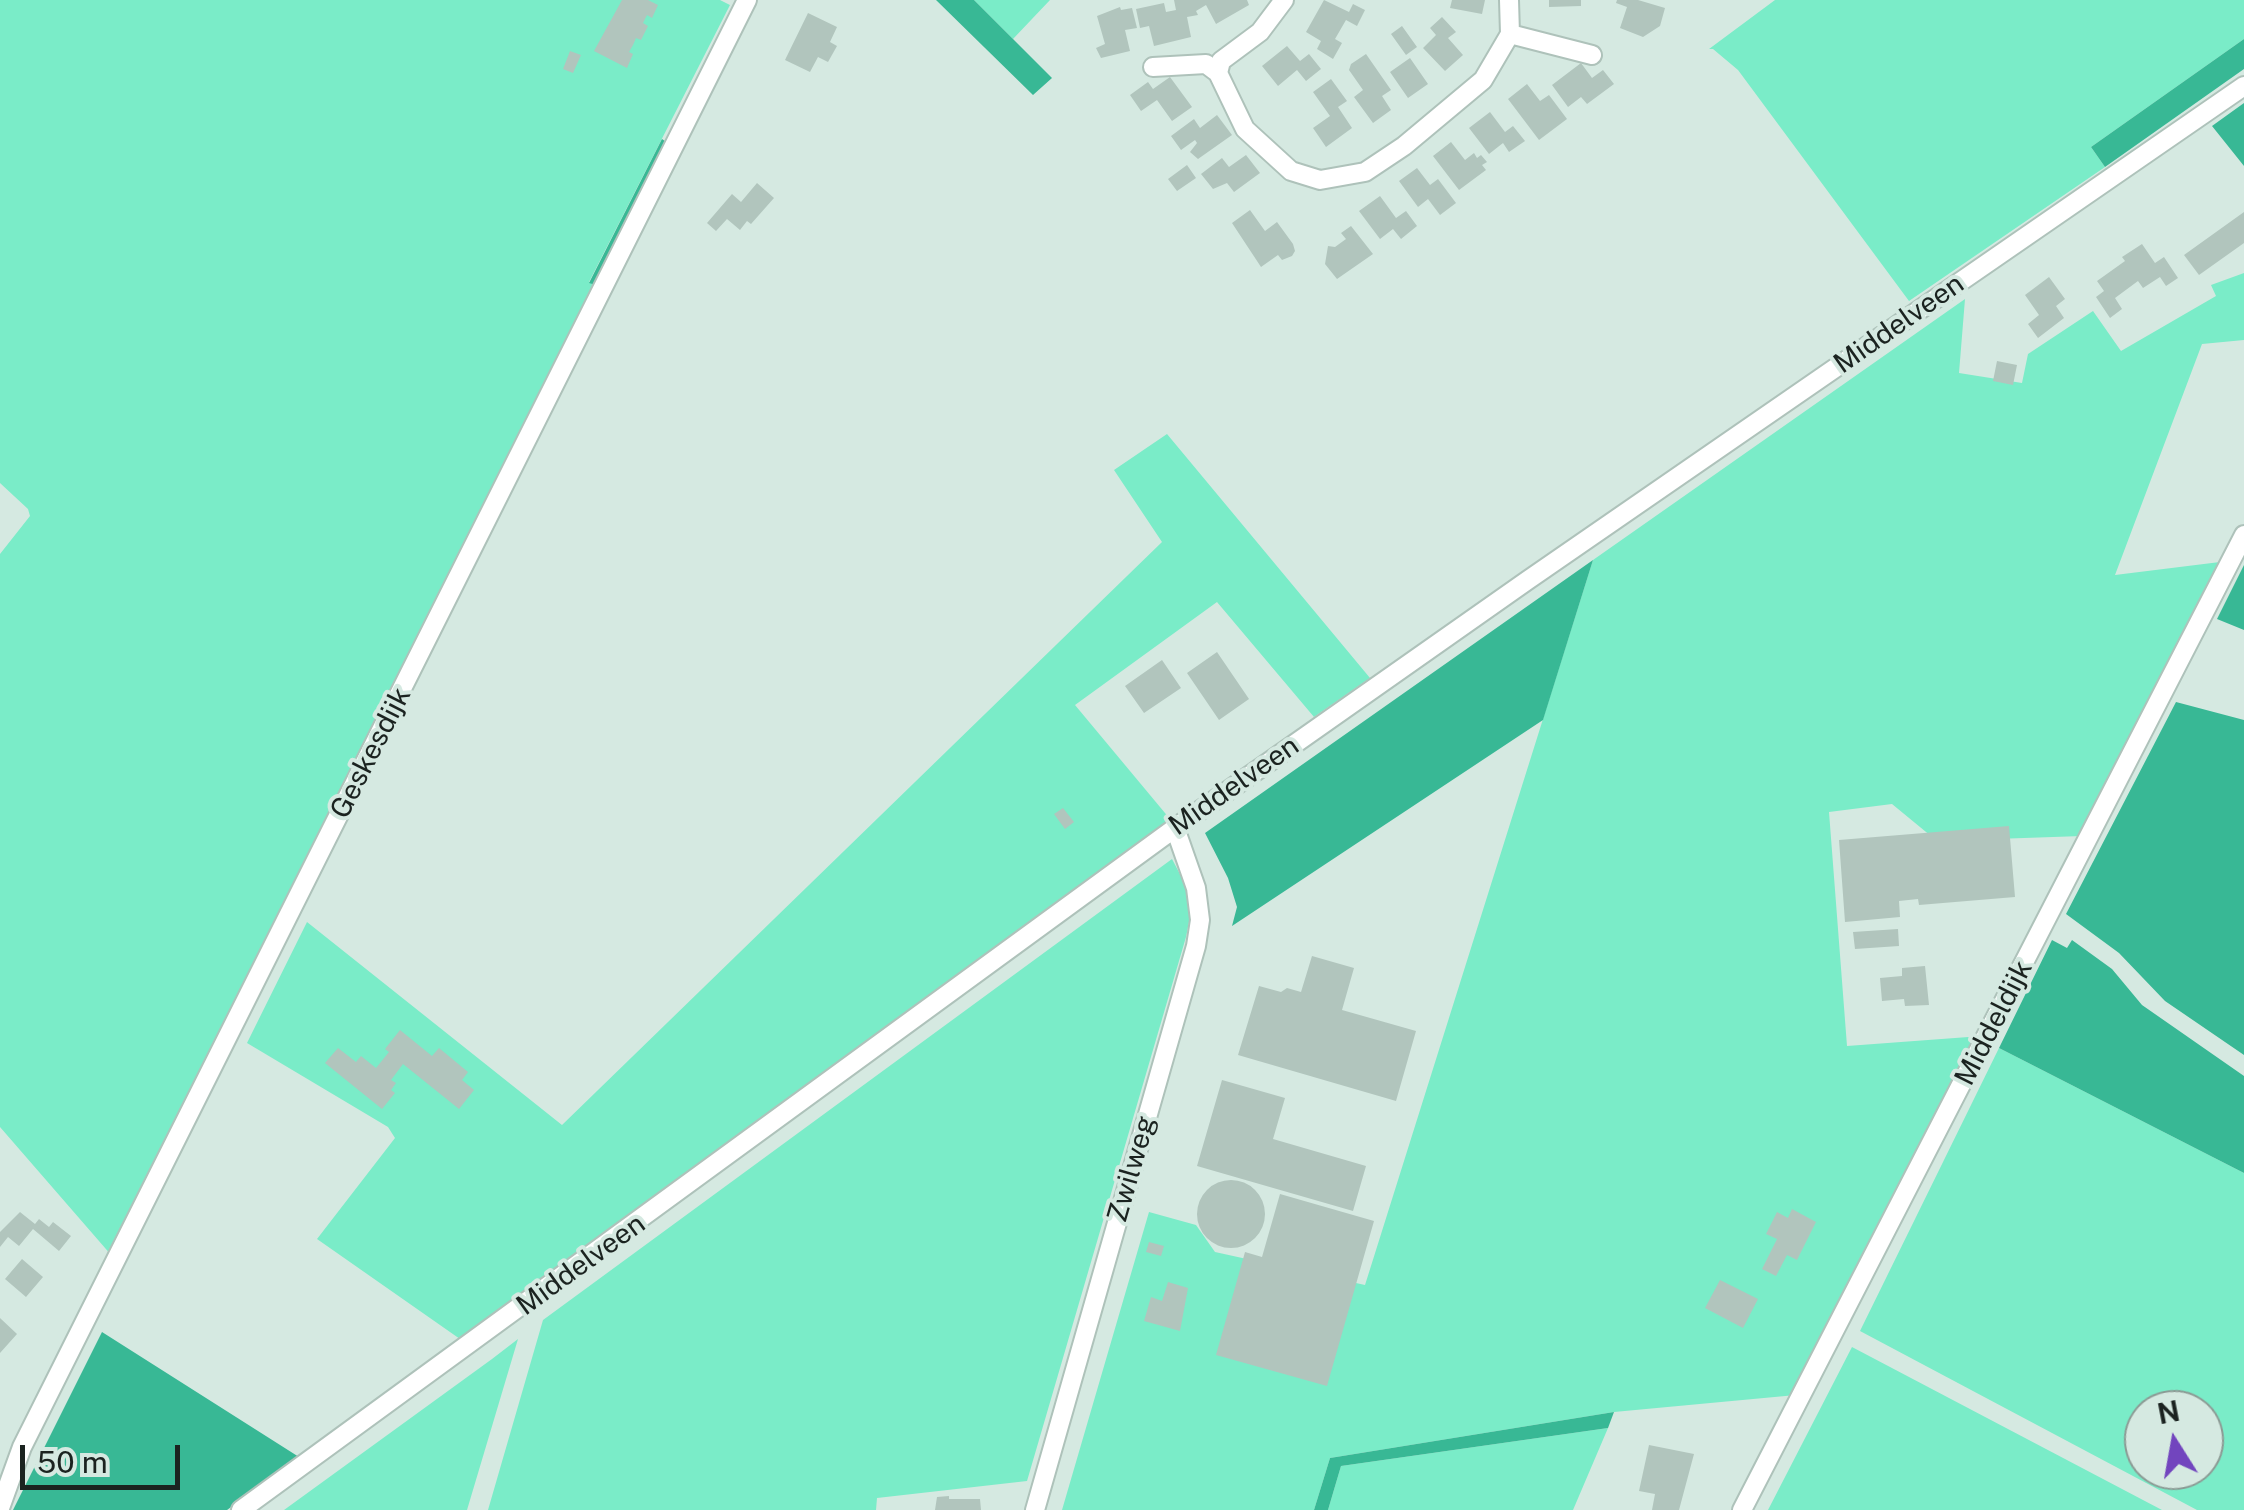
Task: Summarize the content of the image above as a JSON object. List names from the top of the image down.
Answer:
{
  "streets": {
    "street": [
      "Middelveen",
      "Geskesdijk",
      "Middeldijk",
      "Zwilweg"
    ]
  },
  "crossings": [
    ["Middelveen", "Zwilweg"]
  ],
  "scale_bar": "50 m",
  "north": "top"
}
